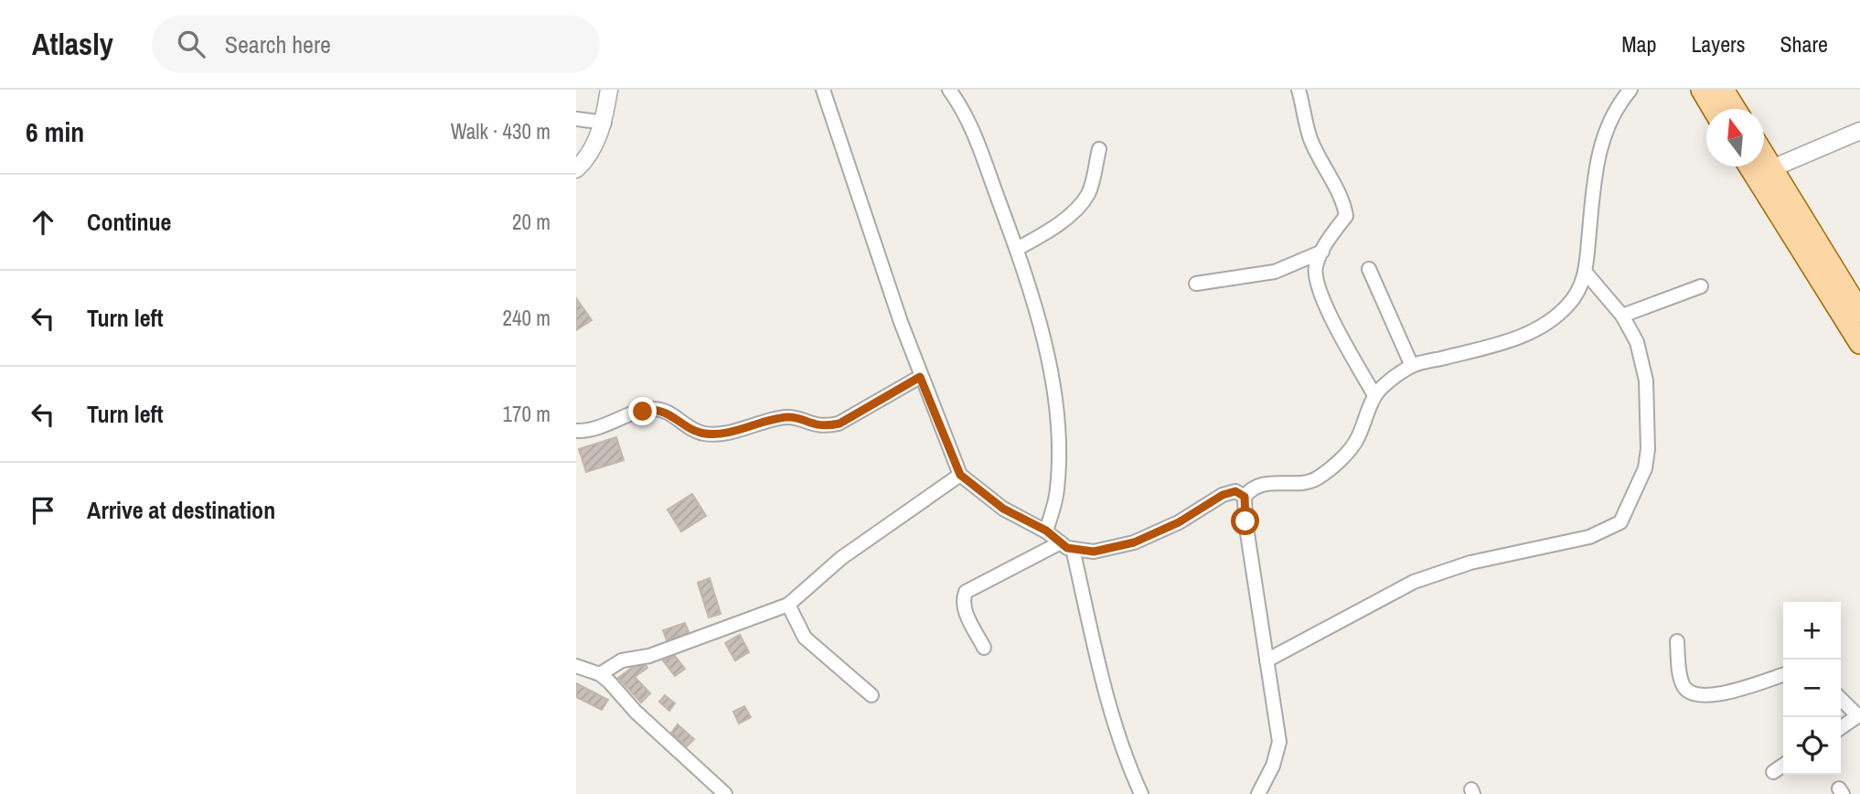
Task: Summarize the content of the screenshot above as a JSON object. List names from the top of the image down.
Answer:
{
  "north": "top",
  "page": {
    "header": "Atlasly",
    "search": "Search here",
    "nav": ["Map", "Layers", "Share"],
    "heading": ["6 min", "Walk · 430 m"],
    "list": [
      ["Continue", "20 m"],
      ["Turn left", "240 m"],
      ["Turn left", "170 m"],
      "Arrive at destination"
    ],
    "map_buttons": ["+", "−"]
  }
}
